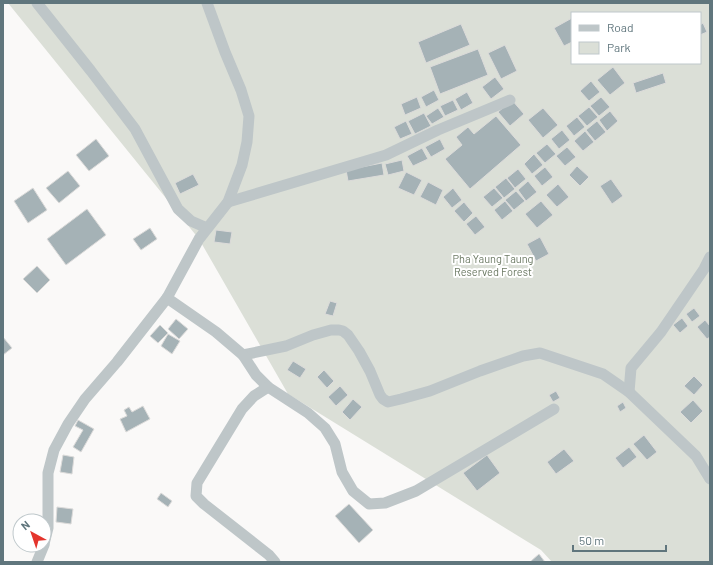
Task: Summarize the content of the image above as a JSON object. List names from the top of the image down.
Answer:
{
  "parks": ["Pha Yaung Taung Reserved Forest"],
  "legend": ["Road", "Park"],
  "scale_bar": "50 m",
  "north": "top left"
}
